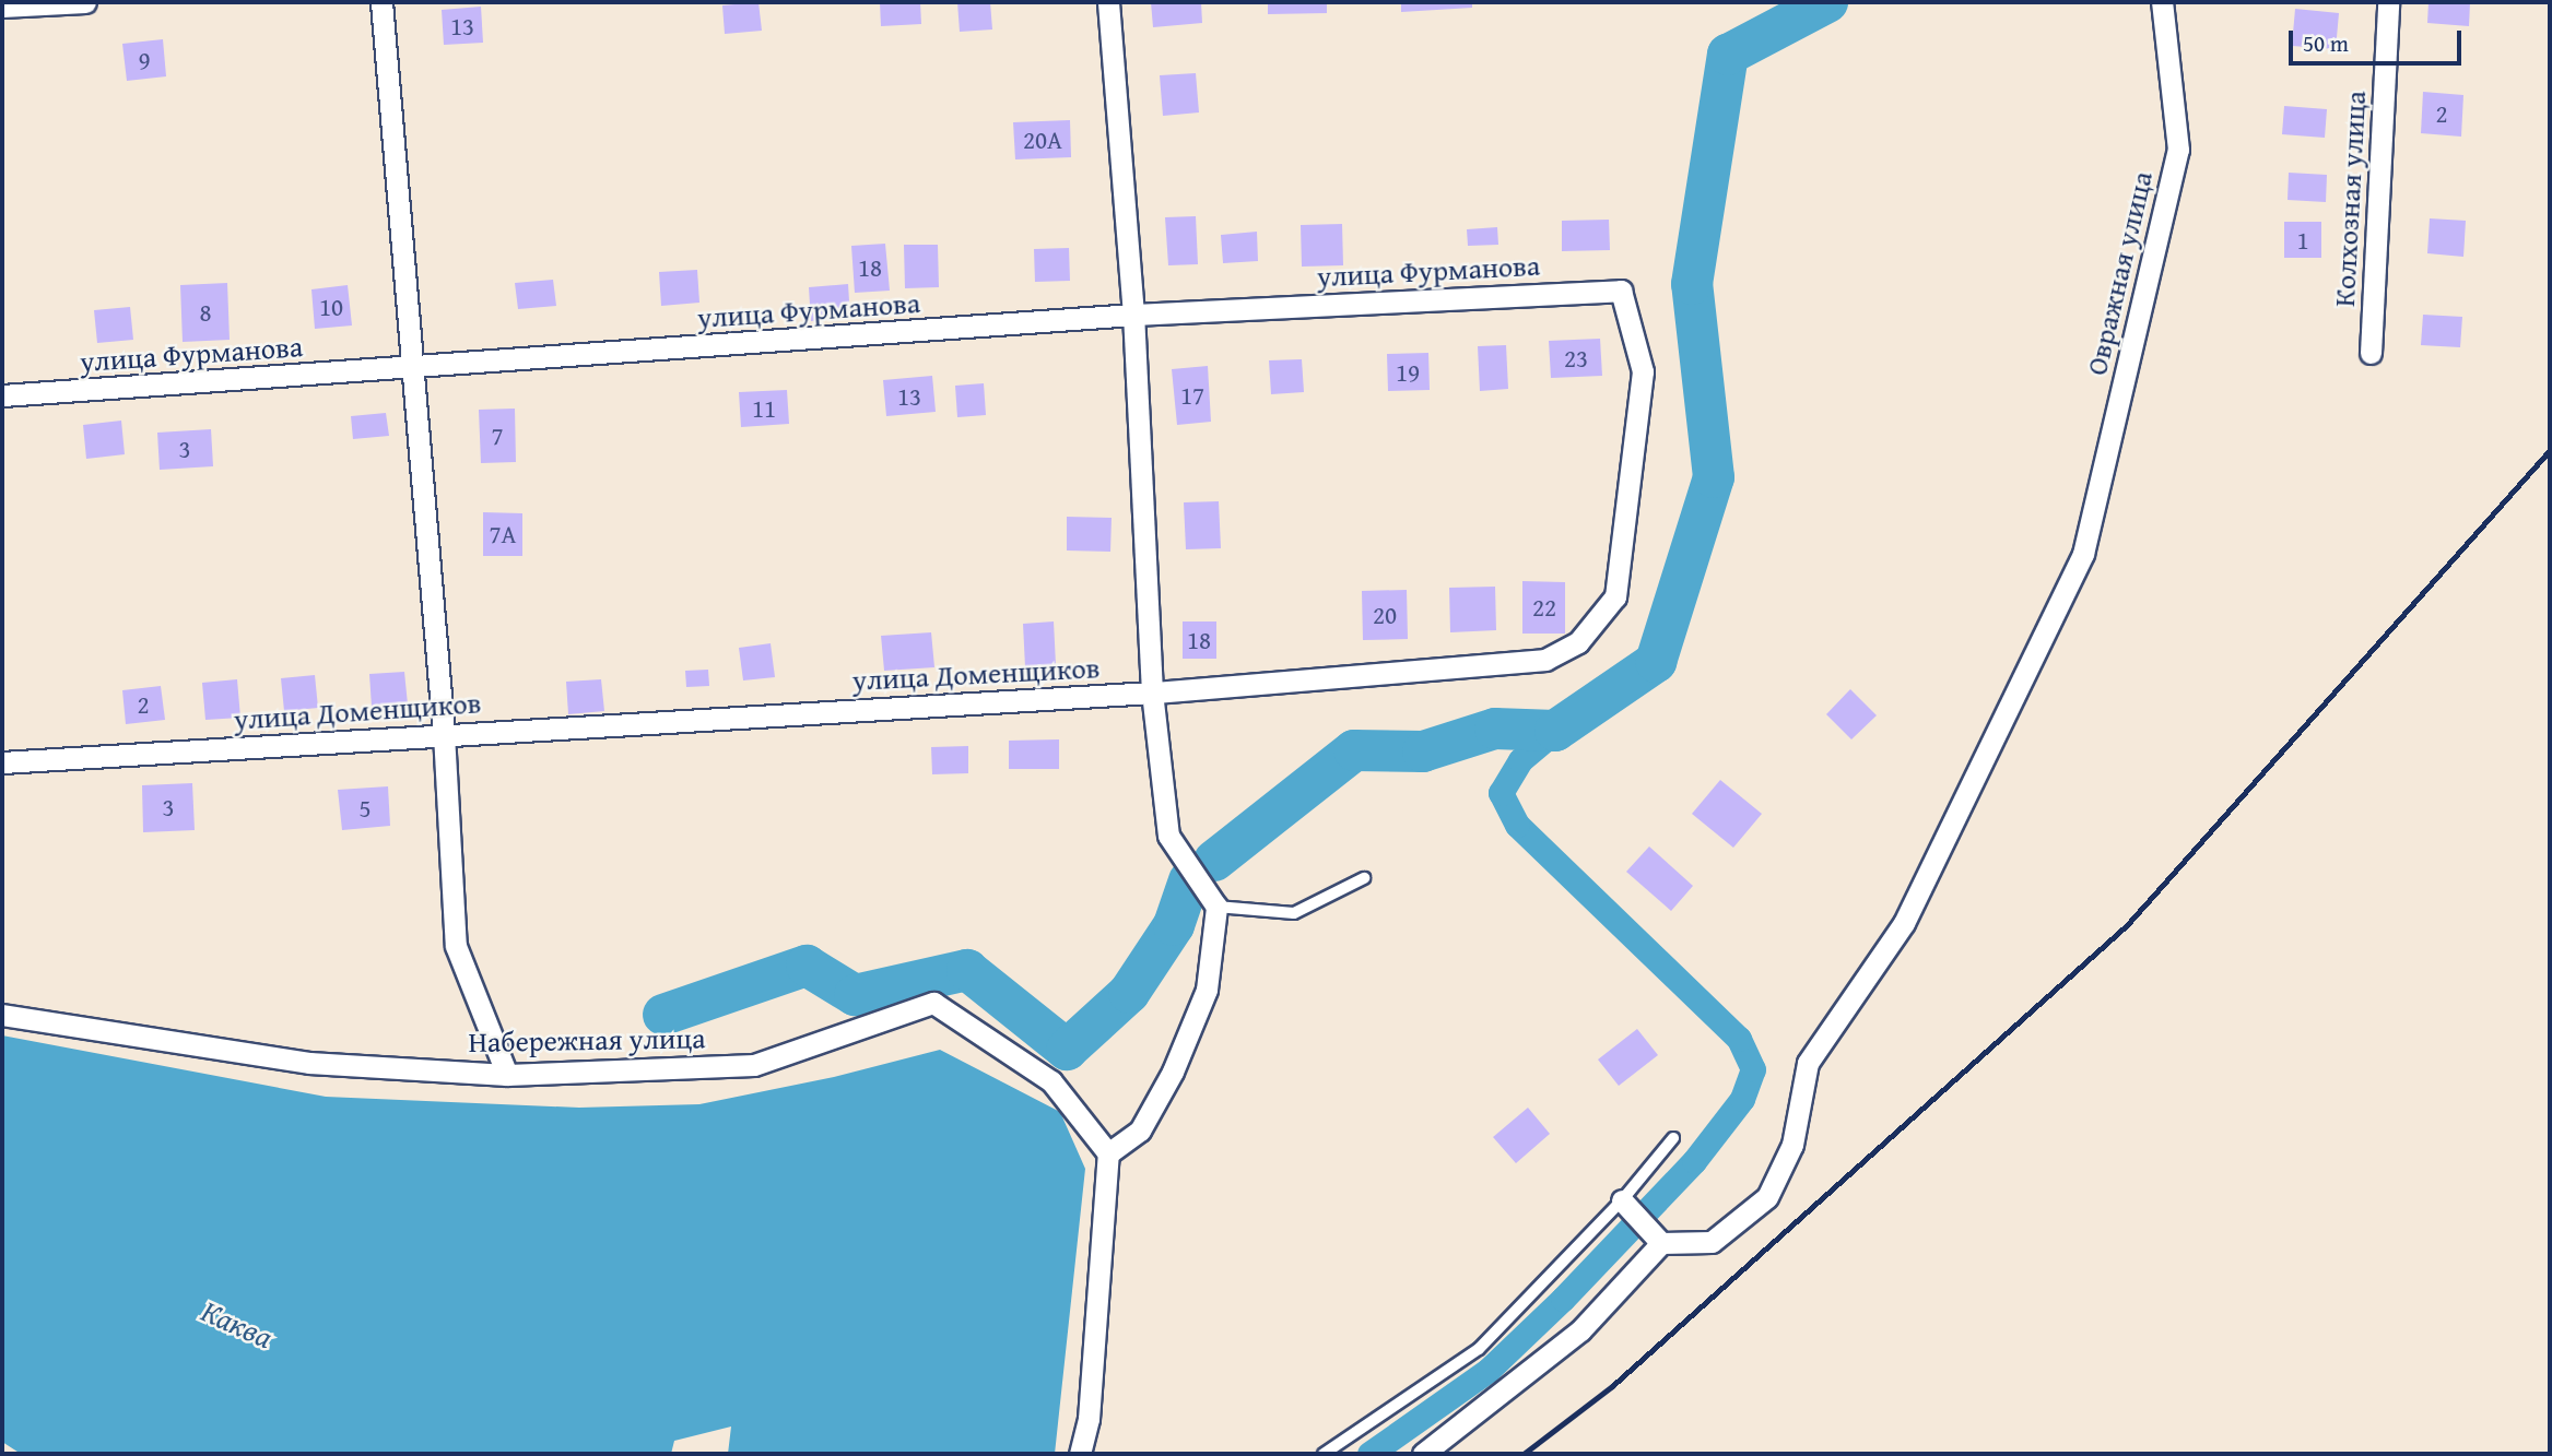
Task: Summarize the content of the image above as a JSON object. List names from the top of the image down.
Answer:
{
  "streets": {
    "street": [
      "Колхозная улица",
      "улица Фурманова",
      "Овражная улица",
      "улица Доменщиков",
      "Набережная улица"
    ]
  },
  "crossings": [
    ["улица Фурманова", "улица Доменщиков"]
  ],
  "water": ["Каква"],
  "house_numbers": [
    "13",
    "9",
    "2",
    "20А",
    "1",
    "18",
    "10",
    "8",
    "23",
    "19",
    "17",
    "13",
    "11",
    "7",
    "3",
    "7А",
    "22",
    "20",
    "18",
    "2",
    "3",
    "5"
  ],
  "scale_bar": "50 m"
}
